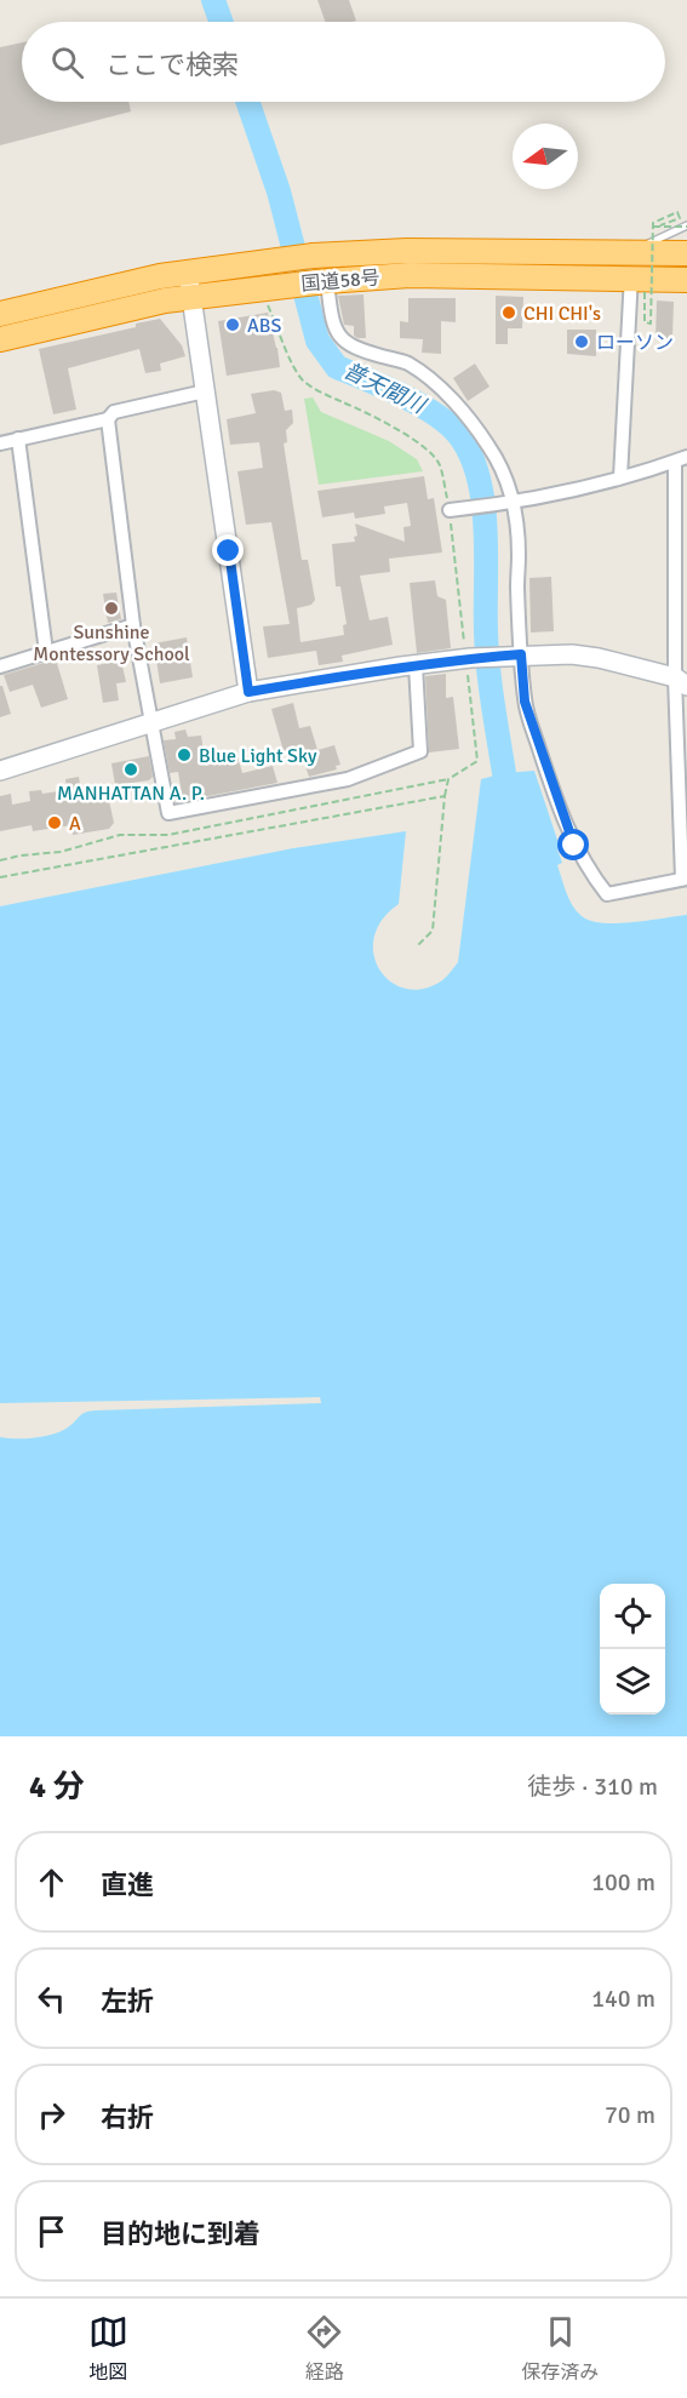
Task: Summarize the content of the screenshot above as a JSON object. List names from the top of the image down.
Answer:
{
  "streets": {
    "highway": ["国道58号"]
  },
  "water": ["普天間川"],
  "places": [
    "CHI CHI's",
    "ABS",
    "ローソン",
    "Sunshine Montessory School",
    "Blue Light Sky",
    "MANHATTAN A. P.",
    "A"
  ],
  "north": "left",
  "page": {
    "search": "ここで検索",
    "heading": ["4 分", "徒歩 · 310 m"],
    "list": [
      ["直進", "100 m"],
      ["左折", "140 m"],
      ["右折", "70 m"],
      "目的地に到着"
    ],
    "nav": ["地図", "経路", "保存済み"]
  }
}
